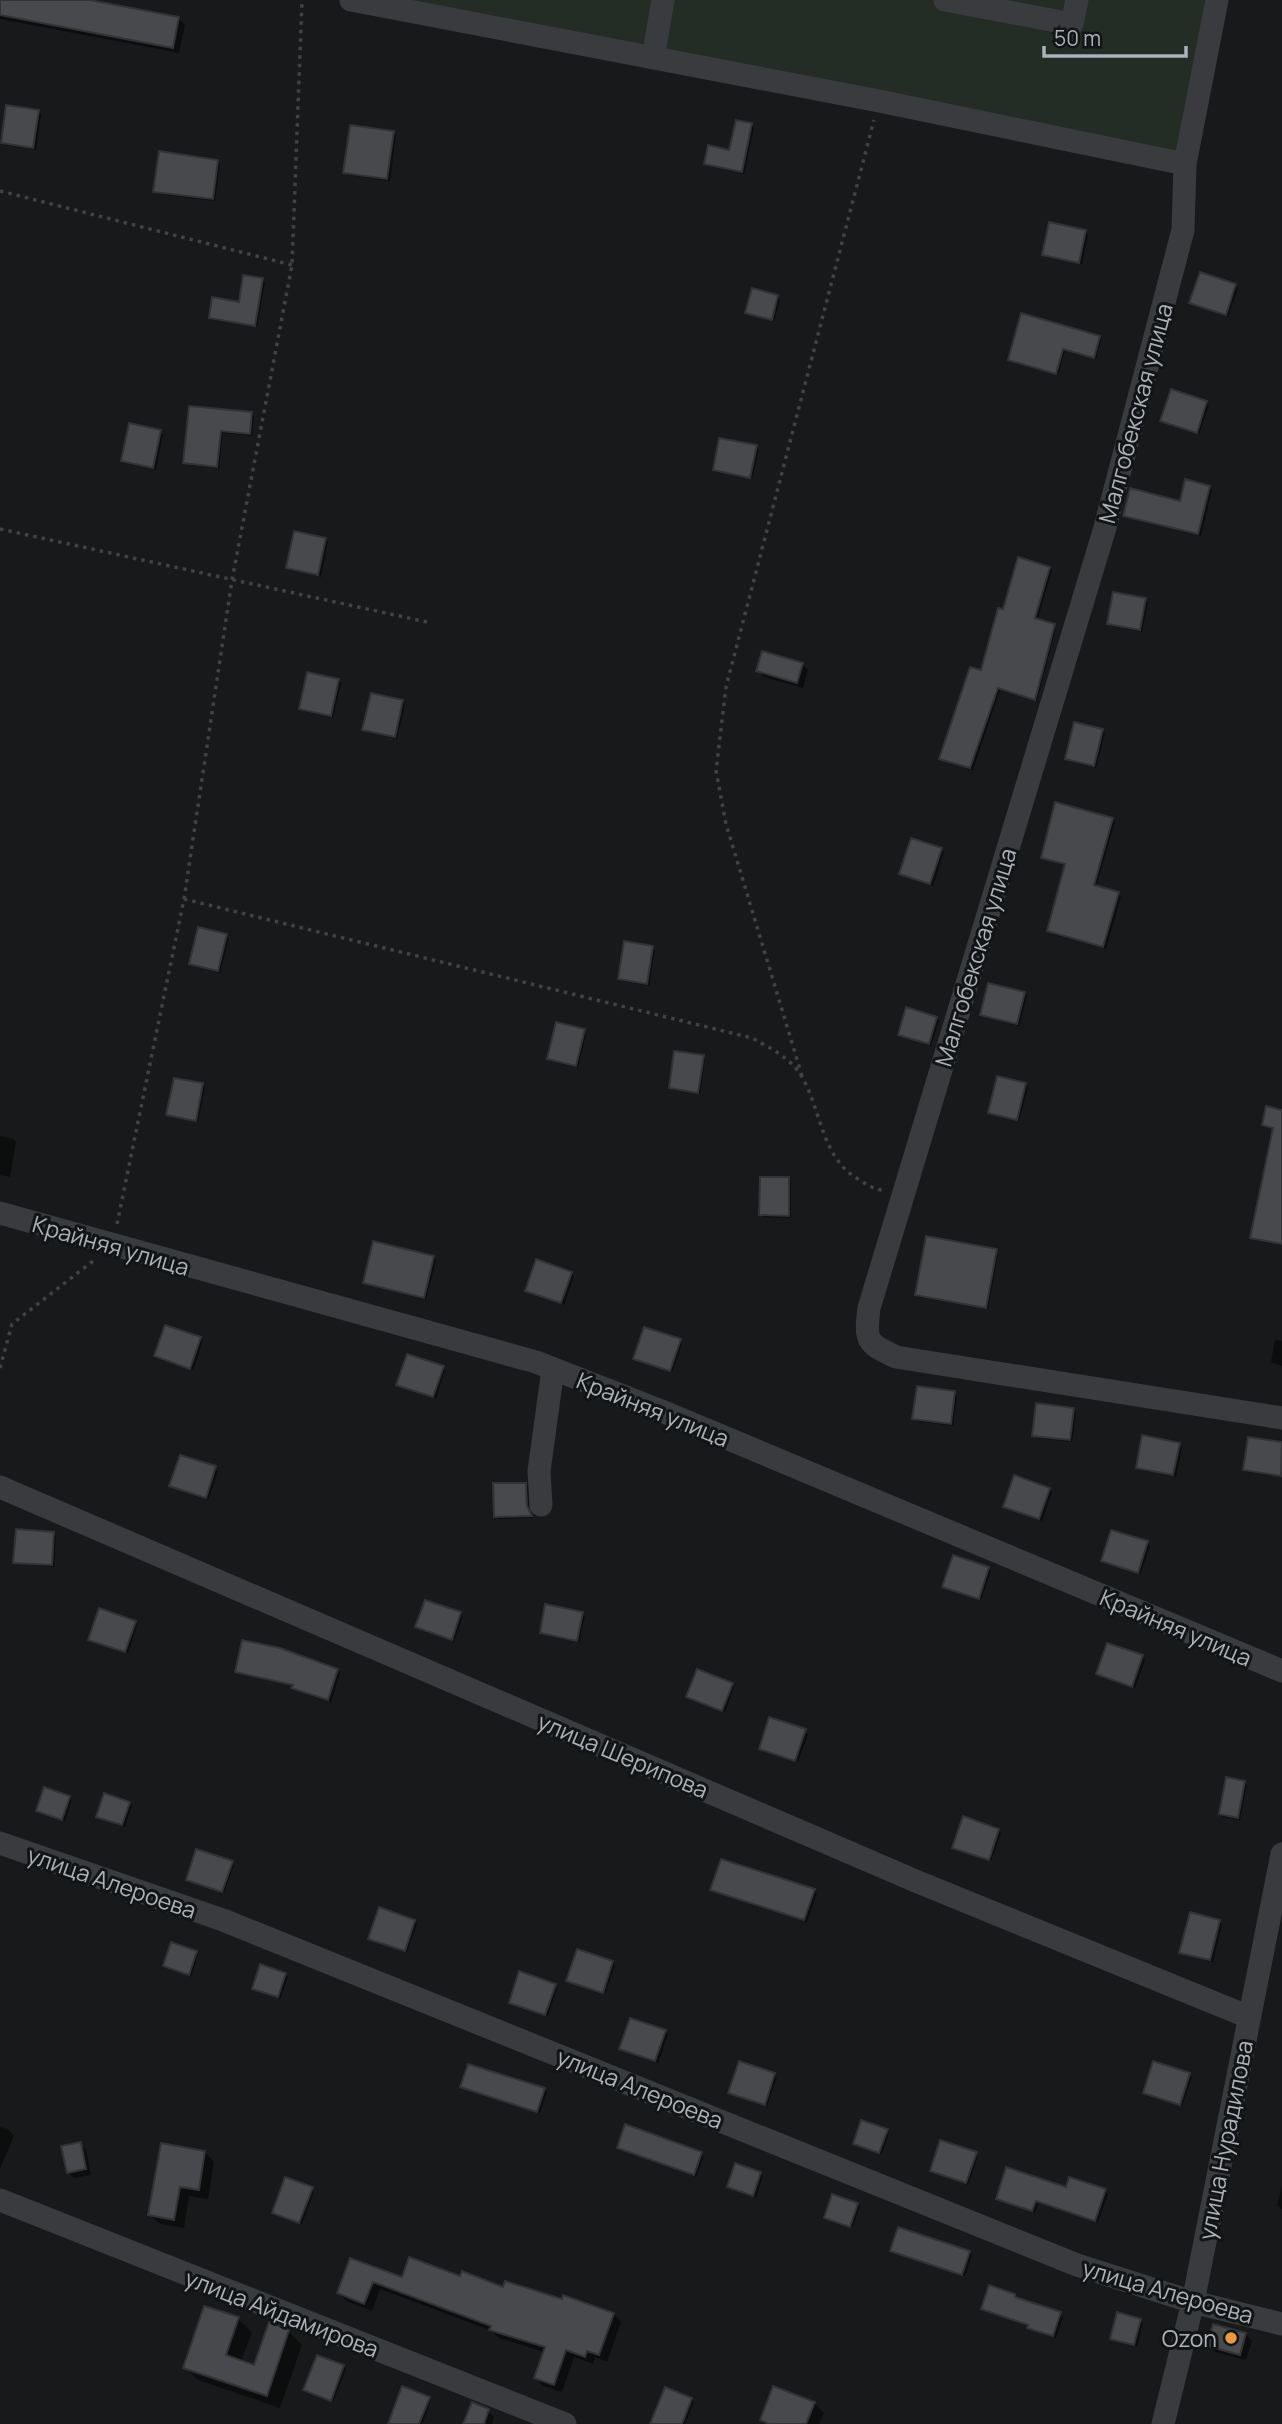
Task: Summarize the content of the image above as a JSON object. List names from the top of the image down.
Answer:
{
  "streets": {
    "street": [
      "Малгобекская улица",
      "Крайняя улица",
      "улица Шерипова",
      "улица Алероева",
      "улица Нурадилова",
      "улица Айдамирова"
    ]
  },
  "crossings": [
    ["улица Шерипова", "улица Нурадилова"],
    ["улица Алероева", "улица Нурадилова"]
  ],
  "places": ["Ozon"],
  "scale_bar": "50 m"
}
